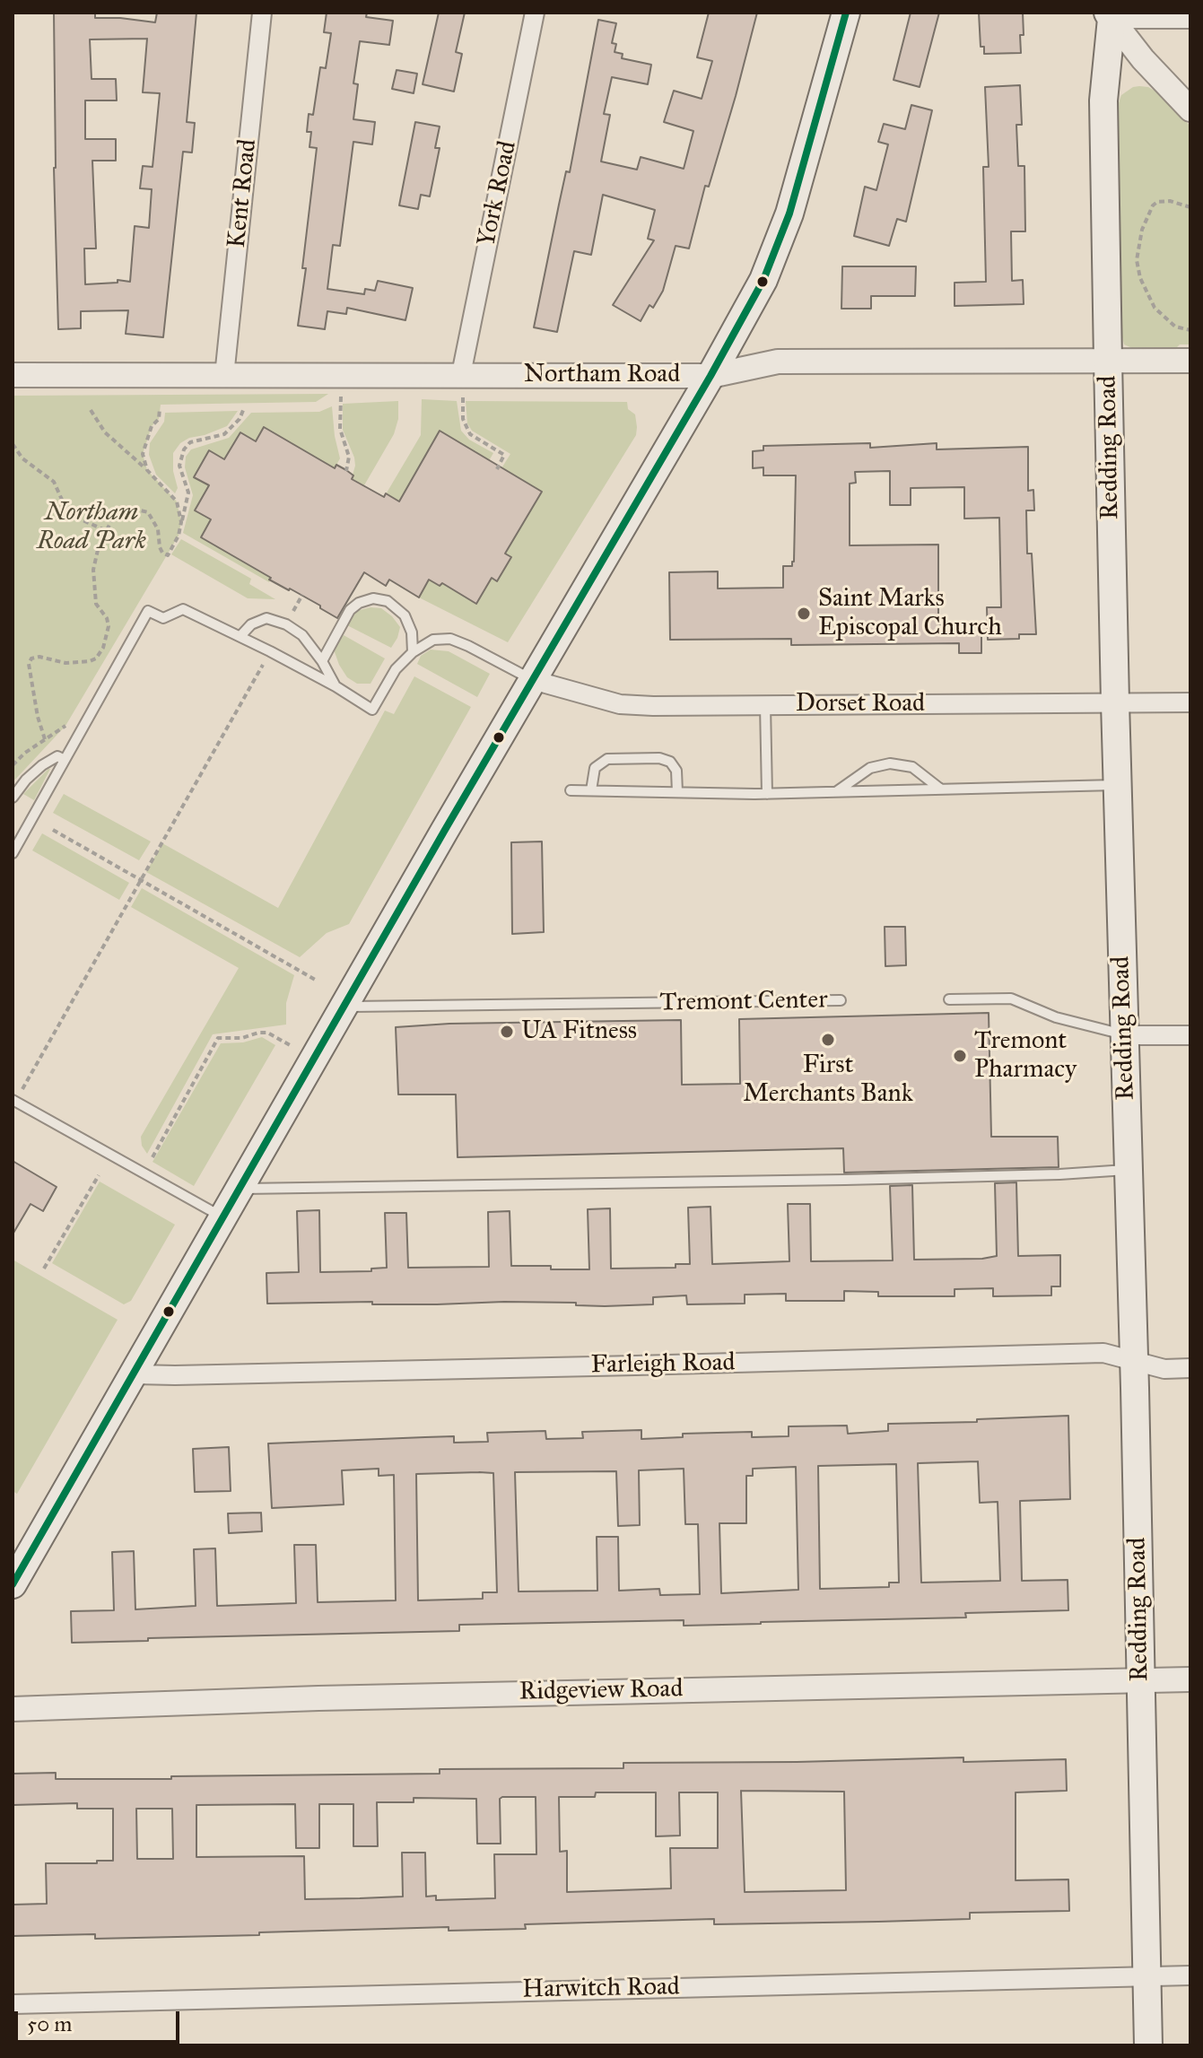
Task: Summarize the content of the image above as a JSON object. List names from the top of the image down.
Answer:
{
  "streets": {
    "main road": ["Redding Road"],
    "street": [
      "Kent Road",
      "York Road",
      "Northam Road",
      "Dorset Road",
      "Farleigh Road",
      "Ridgeview Road",
      "Harwitch Road"
    ],
    "lane": ["Tremont Center"]
  },
  "crossings": [
    ["Kent Road", "Northam Road"],
    ["York Road", "Northam Road"],
    ["Northam Road", "Redding Road"],
    ["Redding Road", "Dorset Road"],
    ["Redding Road", "Farleigh Road"],
    ["Redding Road", "Ridgeview Road"],
    ["Redding Road", "Harwitch Road"]
  ],
  "parks": ["Northam Road Park"],
  "places": [
    "Saint Marks Episcopal Church",
    "UA Fitness",
    "First Merchants Bank",
    "Tremont Pharmacy"
  ],
  "scale_bar": "50 m"
}
